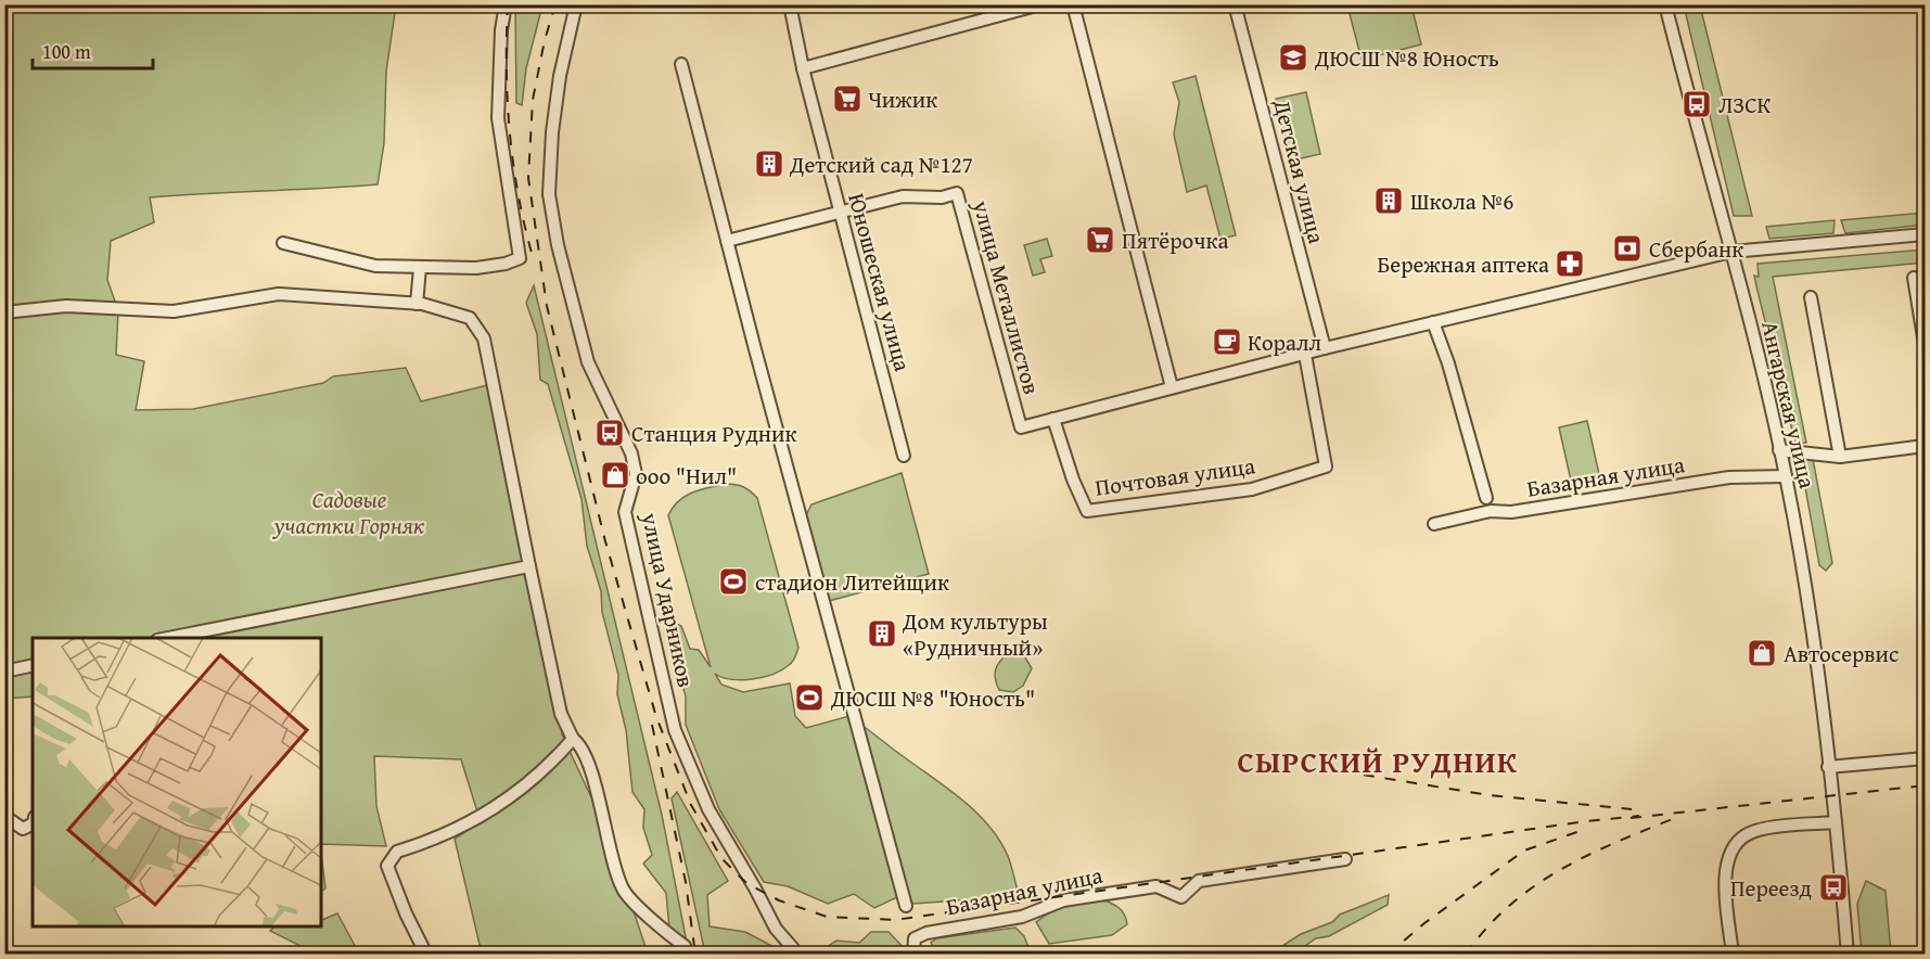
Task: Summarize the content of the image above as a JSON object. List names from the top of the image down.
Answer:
{
  "streets": {
    "street": [
      "Детская улица",
      "Юношеская улица",
      "улица Металлистов",
      "Ангарская улица",
      "Почтовая улица",
      "Базарная улица",
      "улица Ударников"
    ]
  },
  "crossings": [
    ["Юношеская улица", "улица Металлистов"],
    ["улица Металлистов", "Почтовая улица"],
    ["Ангарская улица", "Базарная улица"]
  ],
  "districts": ["СЫРСКИЙ РУДНИК"],
  "parks": ["Садовые участки Горняк"],
  "places": {
    "school or university": ["ДЮСШ №8 Юность"],
    "supermarket": ["Чижик", "Пятёрочка"],
    "bus stop": ["ЛЗСК", "Станция Рудник", "Переезд"],
    "building": ["Детский сад №127", "Школа №6", "Дом культуры «Рудничный»"],
    "bank": ["Сбербанк"],
    "pharmacy": ["Бережная аптека"],
    "cafe": ["Коралл"],
    "shop": ["ооо \"Нил\"", "Автосервис"],
    "sports": ["стадион Литейщик", "ДЮСШ №8 \"Юность\""]
  },
  "scale_bar": "100 m"
}
